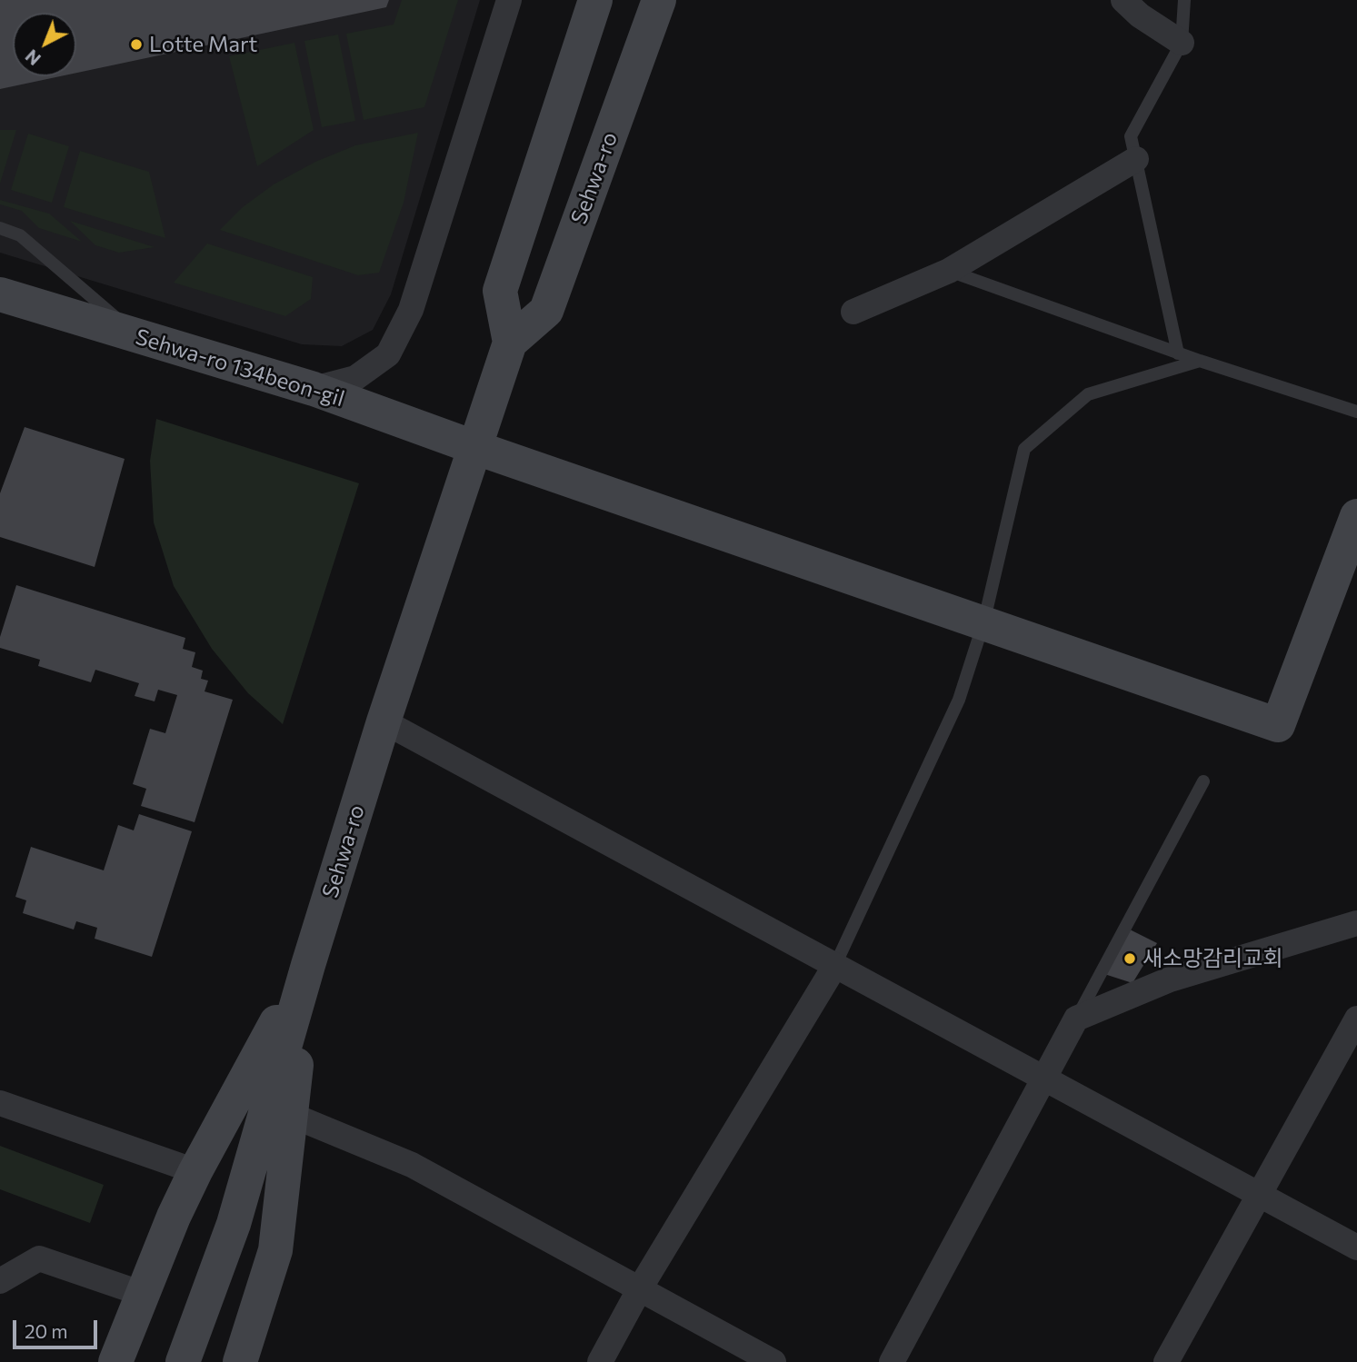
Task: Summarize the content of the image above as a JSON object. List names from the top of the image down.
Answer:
{
  "streets": {
    "main road": ["Sehwa-ro", "Sehwa-ro 134beon-gil"]
  },
  "crossings": [
    ["Sehwa-ro", "Sehwa-ro 134beon-gil"]
  ],
  "places": ["Lotte Mart", "새소망감리교회"],
  "scale_bar": "20 m",
  "north": "bottom left"
}
